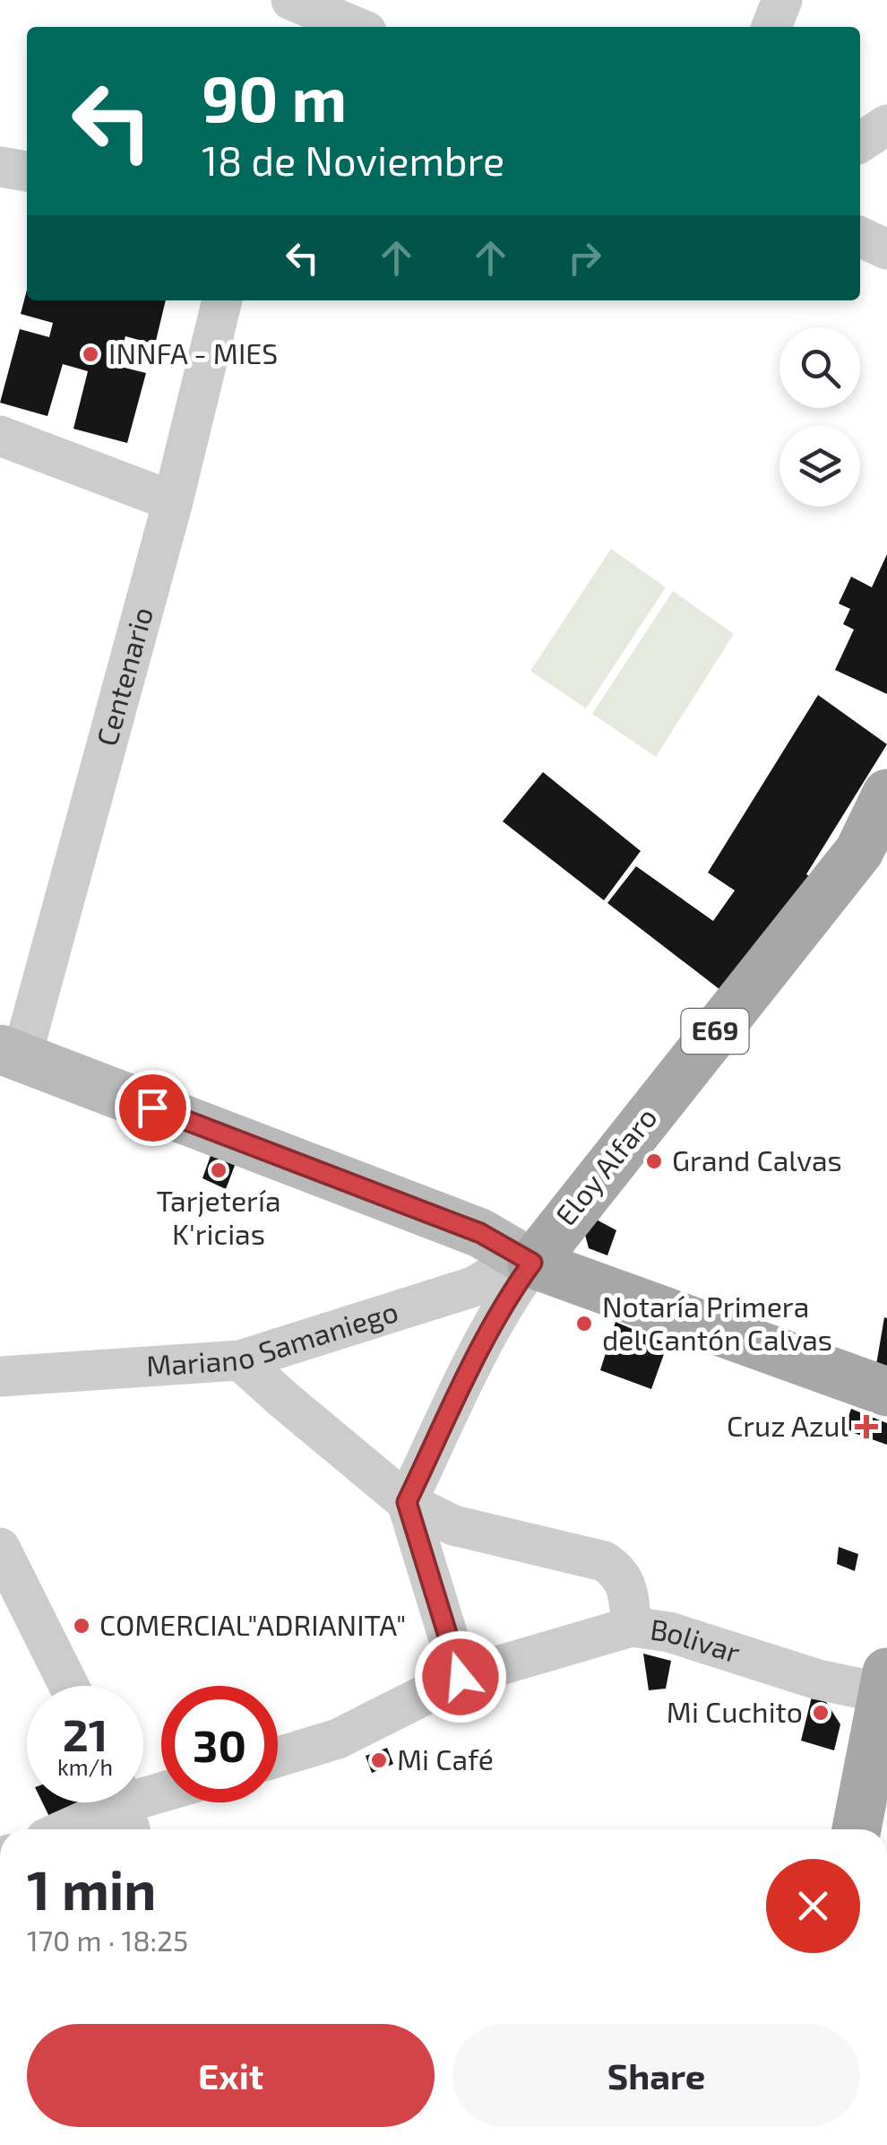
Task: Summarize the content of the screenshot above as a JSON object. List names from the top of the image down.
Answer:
{
  "streets": {
    "main road": ["E69", "Eloy Alfaro"],
    "street": ["Centenario", "Mariano Samaniego", "Bolivar"]
  },
  "crossings": [
    ["Eloy Alfaro", "Mariano Samaniego"]
  ],
  "places": {
    "other": [
      "INNFA - MIES",
      "Grand Calvas",
      "Tarjetería K'ricias",
      "Notaría Primera del Cantón Calvas",
      "COMERCIAL\"ADRIANITA\"",
      "Mi Cuchito",
      "Mi Café"
    ],
    "health": ["Cruz Azul"]
  },
  "page": {
    "turn": ["90 m", "18 de Noviembre"],
    "speed": "21 km/h",
    "limit": "30",
    "heading": ["1 min", "170 m · 18:25"],
    "buttons": ["Exit", "Share"]
  }
}
